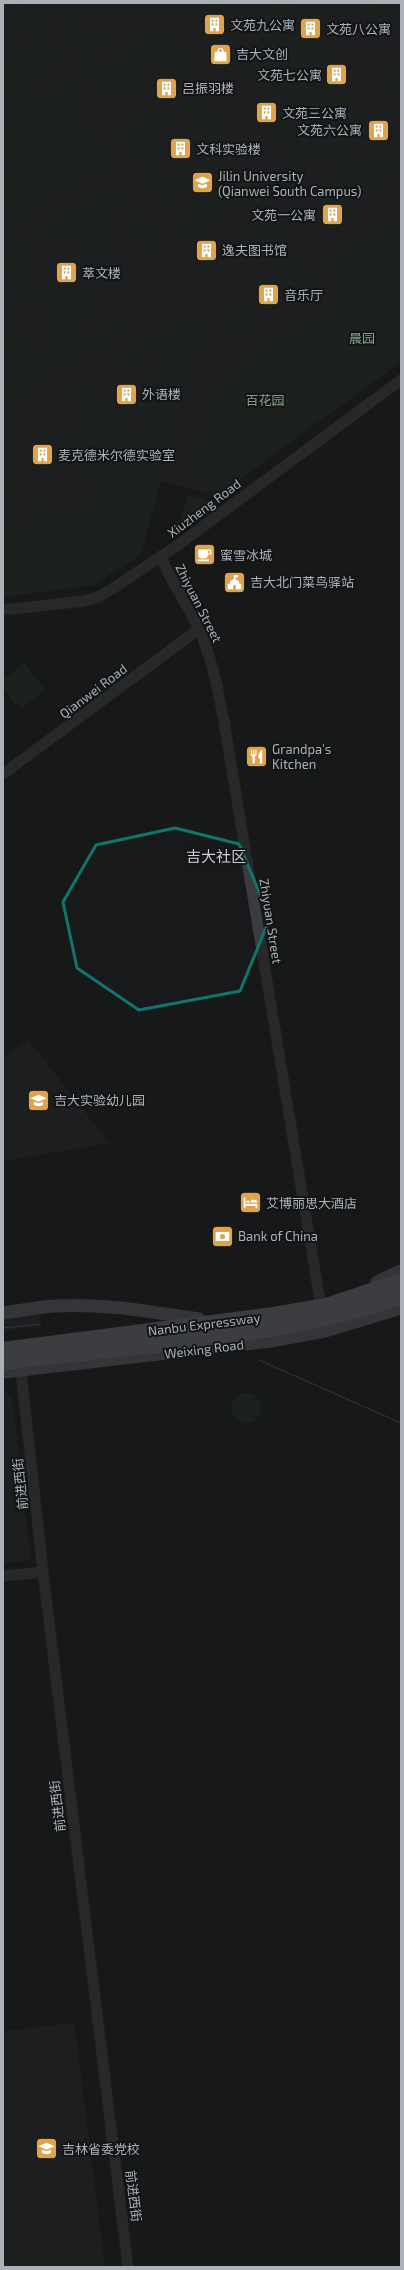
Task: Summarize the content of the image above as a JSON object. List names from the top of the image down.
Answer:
{
  "streets": {
    "highway": ["Nanbu Expressway"],
    "main road": ["Weixing Road"],
    "street": [
      "Xiuzheng Road",
      "Zhiyuan Street",
      "Qianwei Road",
      "前进西街"
    ]
  },
  "crossings": [
    ["Xiuzheng Road", "Zhiyuan Street"],
    ["Zhiyuan Street", "Qianwei Road"],
    ["Weixing Road", "前进西街"]
  ],
  "districts": ["吉大社区"],
  "parks": ["晨园", "百花园"],
  "places": {
    "building": [
      "文苑九公寓",
      "文苑八公寓",
      "文苑七公寓",
      "吕振羽楼",
      "文苑三公寓",
      "文苑六公寓",
      "文科实验楼",
      "文苑一公寓",
      "逸夫图书馆",
      "萃文楼",
      "音乐厅",
      "外语楼",
      "麦克德米尔德实验室"
    ],
    "shop": ["吉大文创"],
    "school or university": ["Jilin University (Qianwei South Campus)", "吉大实验幼儿园", "吉林省委党校"],
    "cafe": ["蜜雪冰城"],
    "public building": ["吉大北门菜鸟驿站"],
    "restaurant": ["Grandpa's Kitchen"],
    "hotel": ["艾博丽思大酒店"],
    "bank": ["Bank of China"]
  }
}
